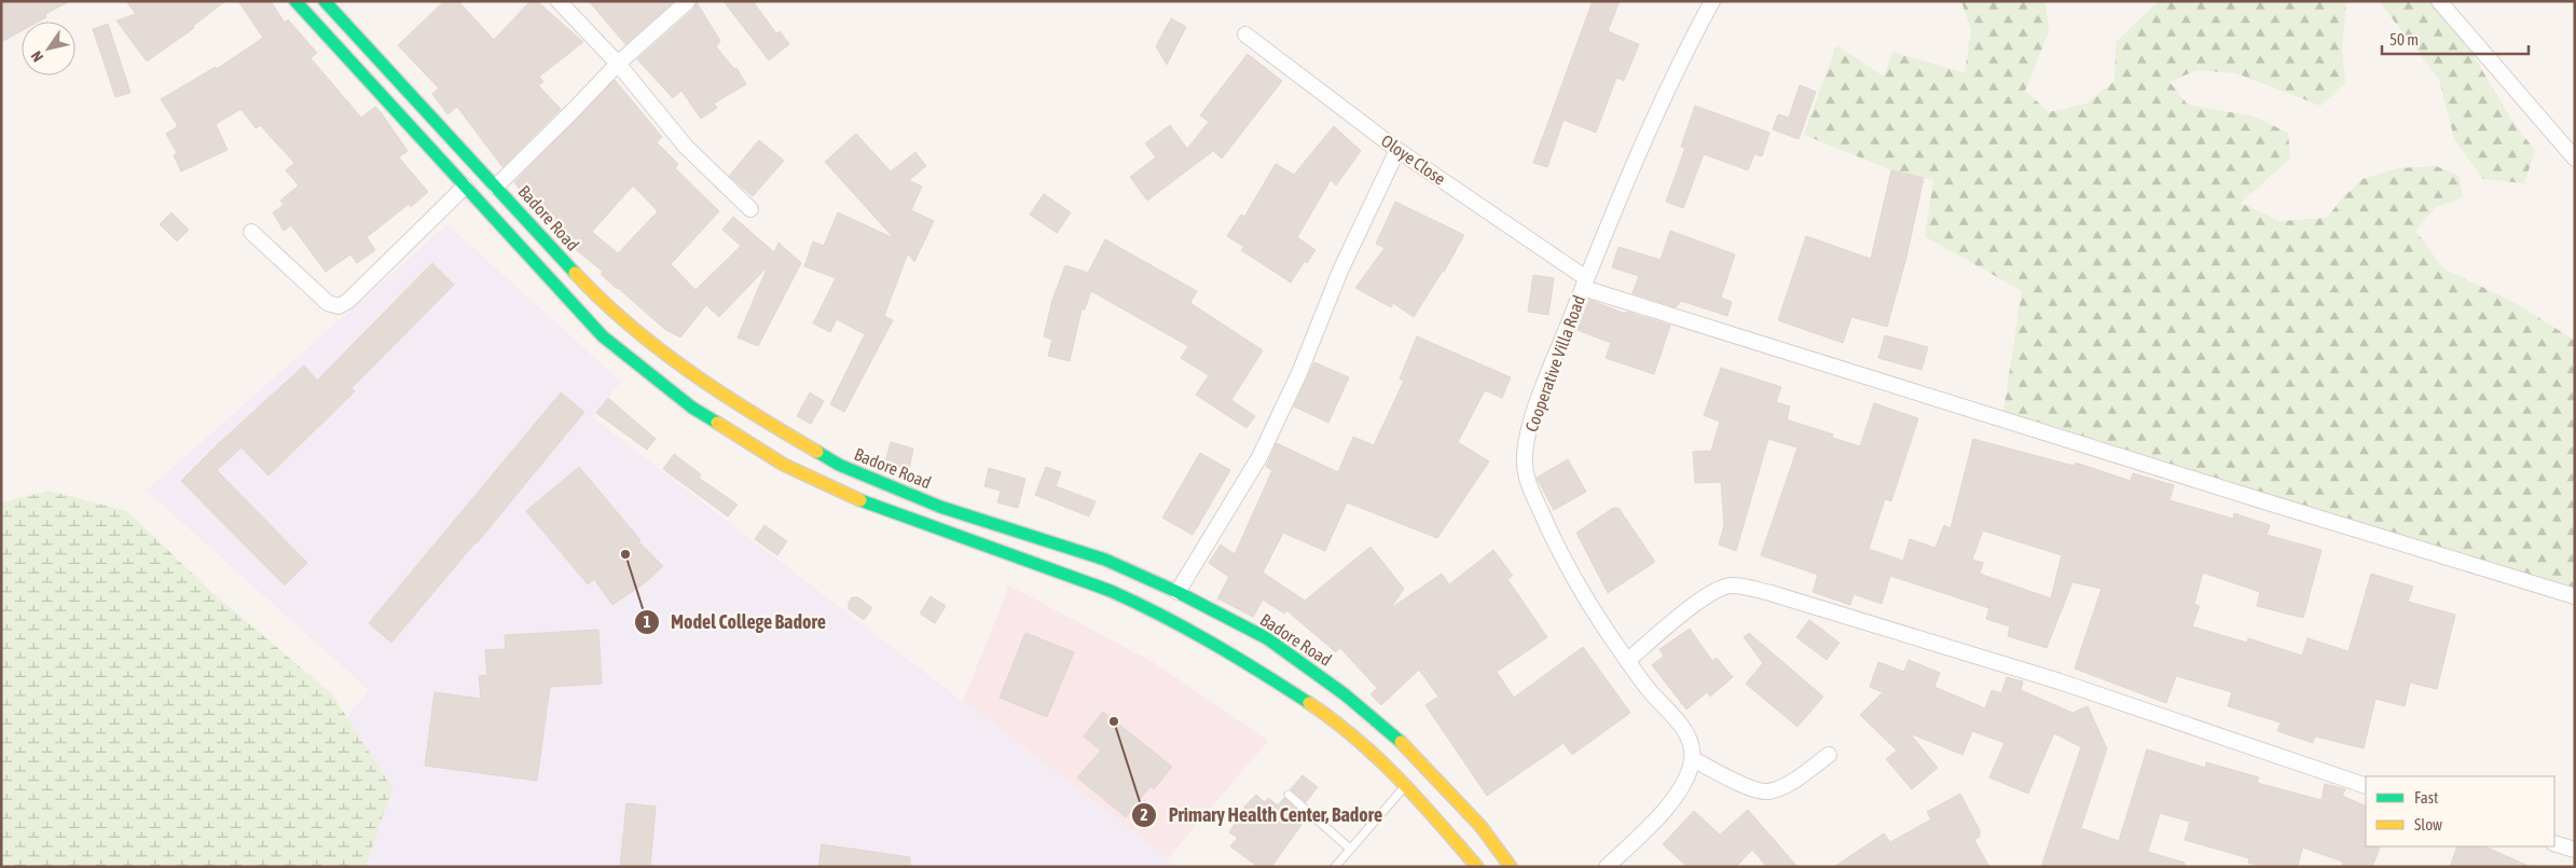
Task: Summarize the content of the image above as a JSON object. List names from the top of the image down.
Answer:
{
  "streets": {
    "main road": ["Badore Road"],
    "street": ["Oloye Close", "Cooperative Villa Road"]
  },
  "crossings": [
    ["Oloye Close", "Cooperative Villa Road"]
  ],
  "places": ["Model College Badore", "Primary Health Center, Badore"],
  "legend": ["Fast", "Slow"],
  "scale_bar": "50 m",
  "north": "bottom left"
}
